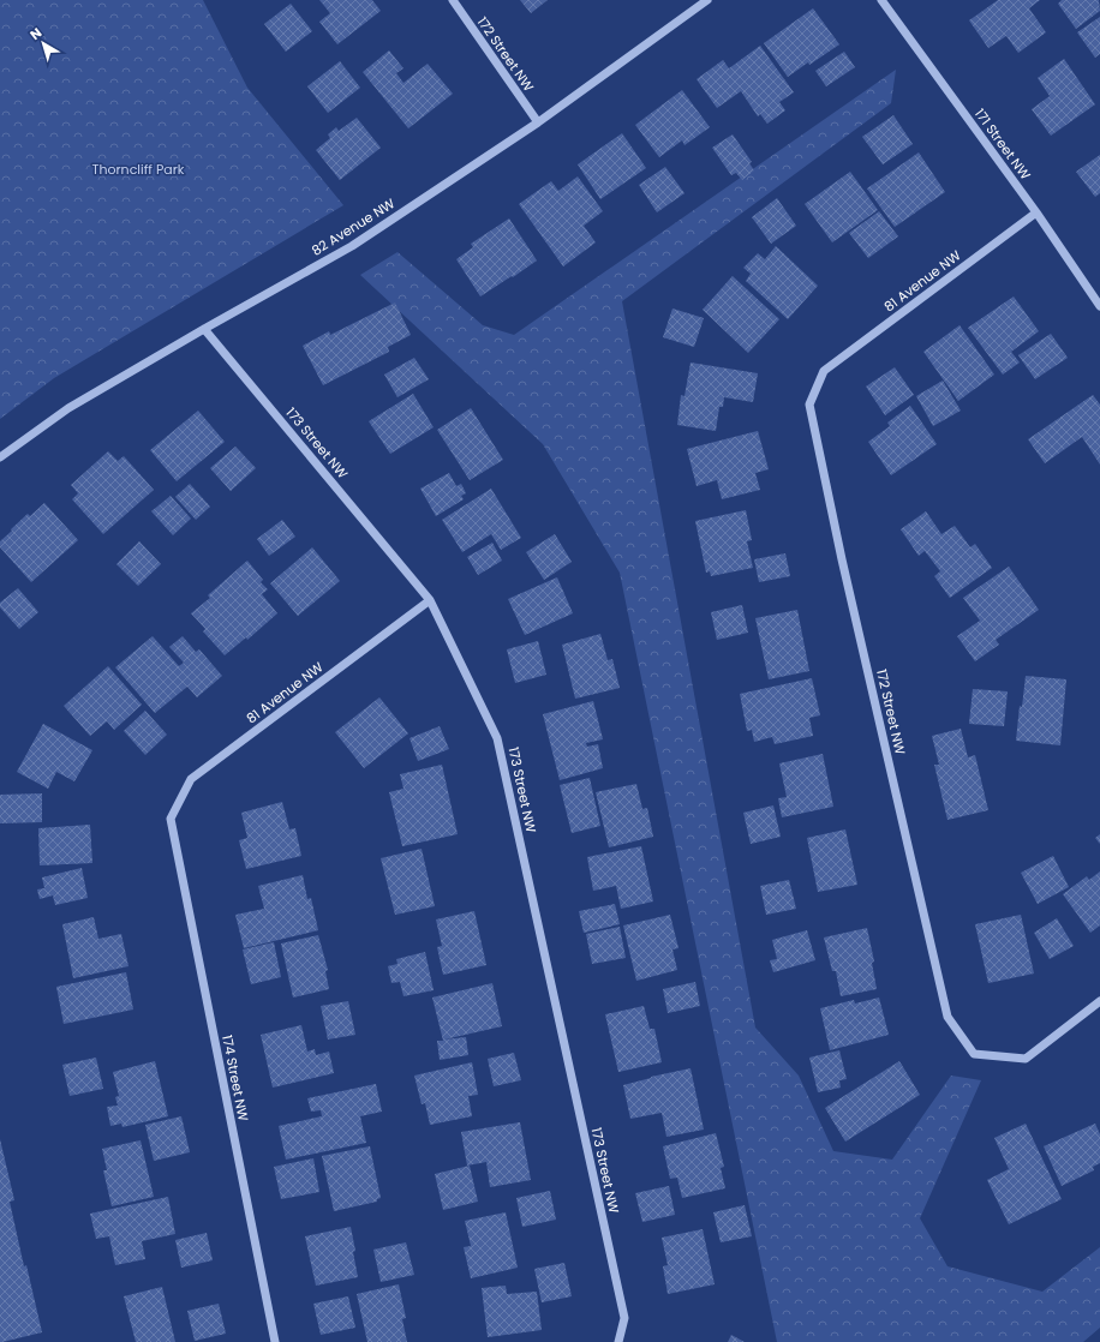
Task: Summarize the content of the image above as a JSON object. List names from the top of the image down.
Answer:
{
  "streets": {
    "street": [
      "172 Street NW",
      "171 Street NW",
      "82 Avenue NW",
      "81 Avenue NW",
      "173 Street NW",
      "174 Street NW"
    ]
  },
  "crossings": [
    ["172 Street NW", "82 Avenue NW"],
    ["172 Street NW", "81 Avenue NW"],
    ["171 Street NW", "81 Avenue NW"],
    ["82 Avenue NW", "173 Street NW"],
    ["81 Avenue NW", "173 Street NW"],
    ["81 Avenue NW", "174 Street NW"]
  ],
  "parks": ["Thorncliff Park"],
  "north": "top left"
}
